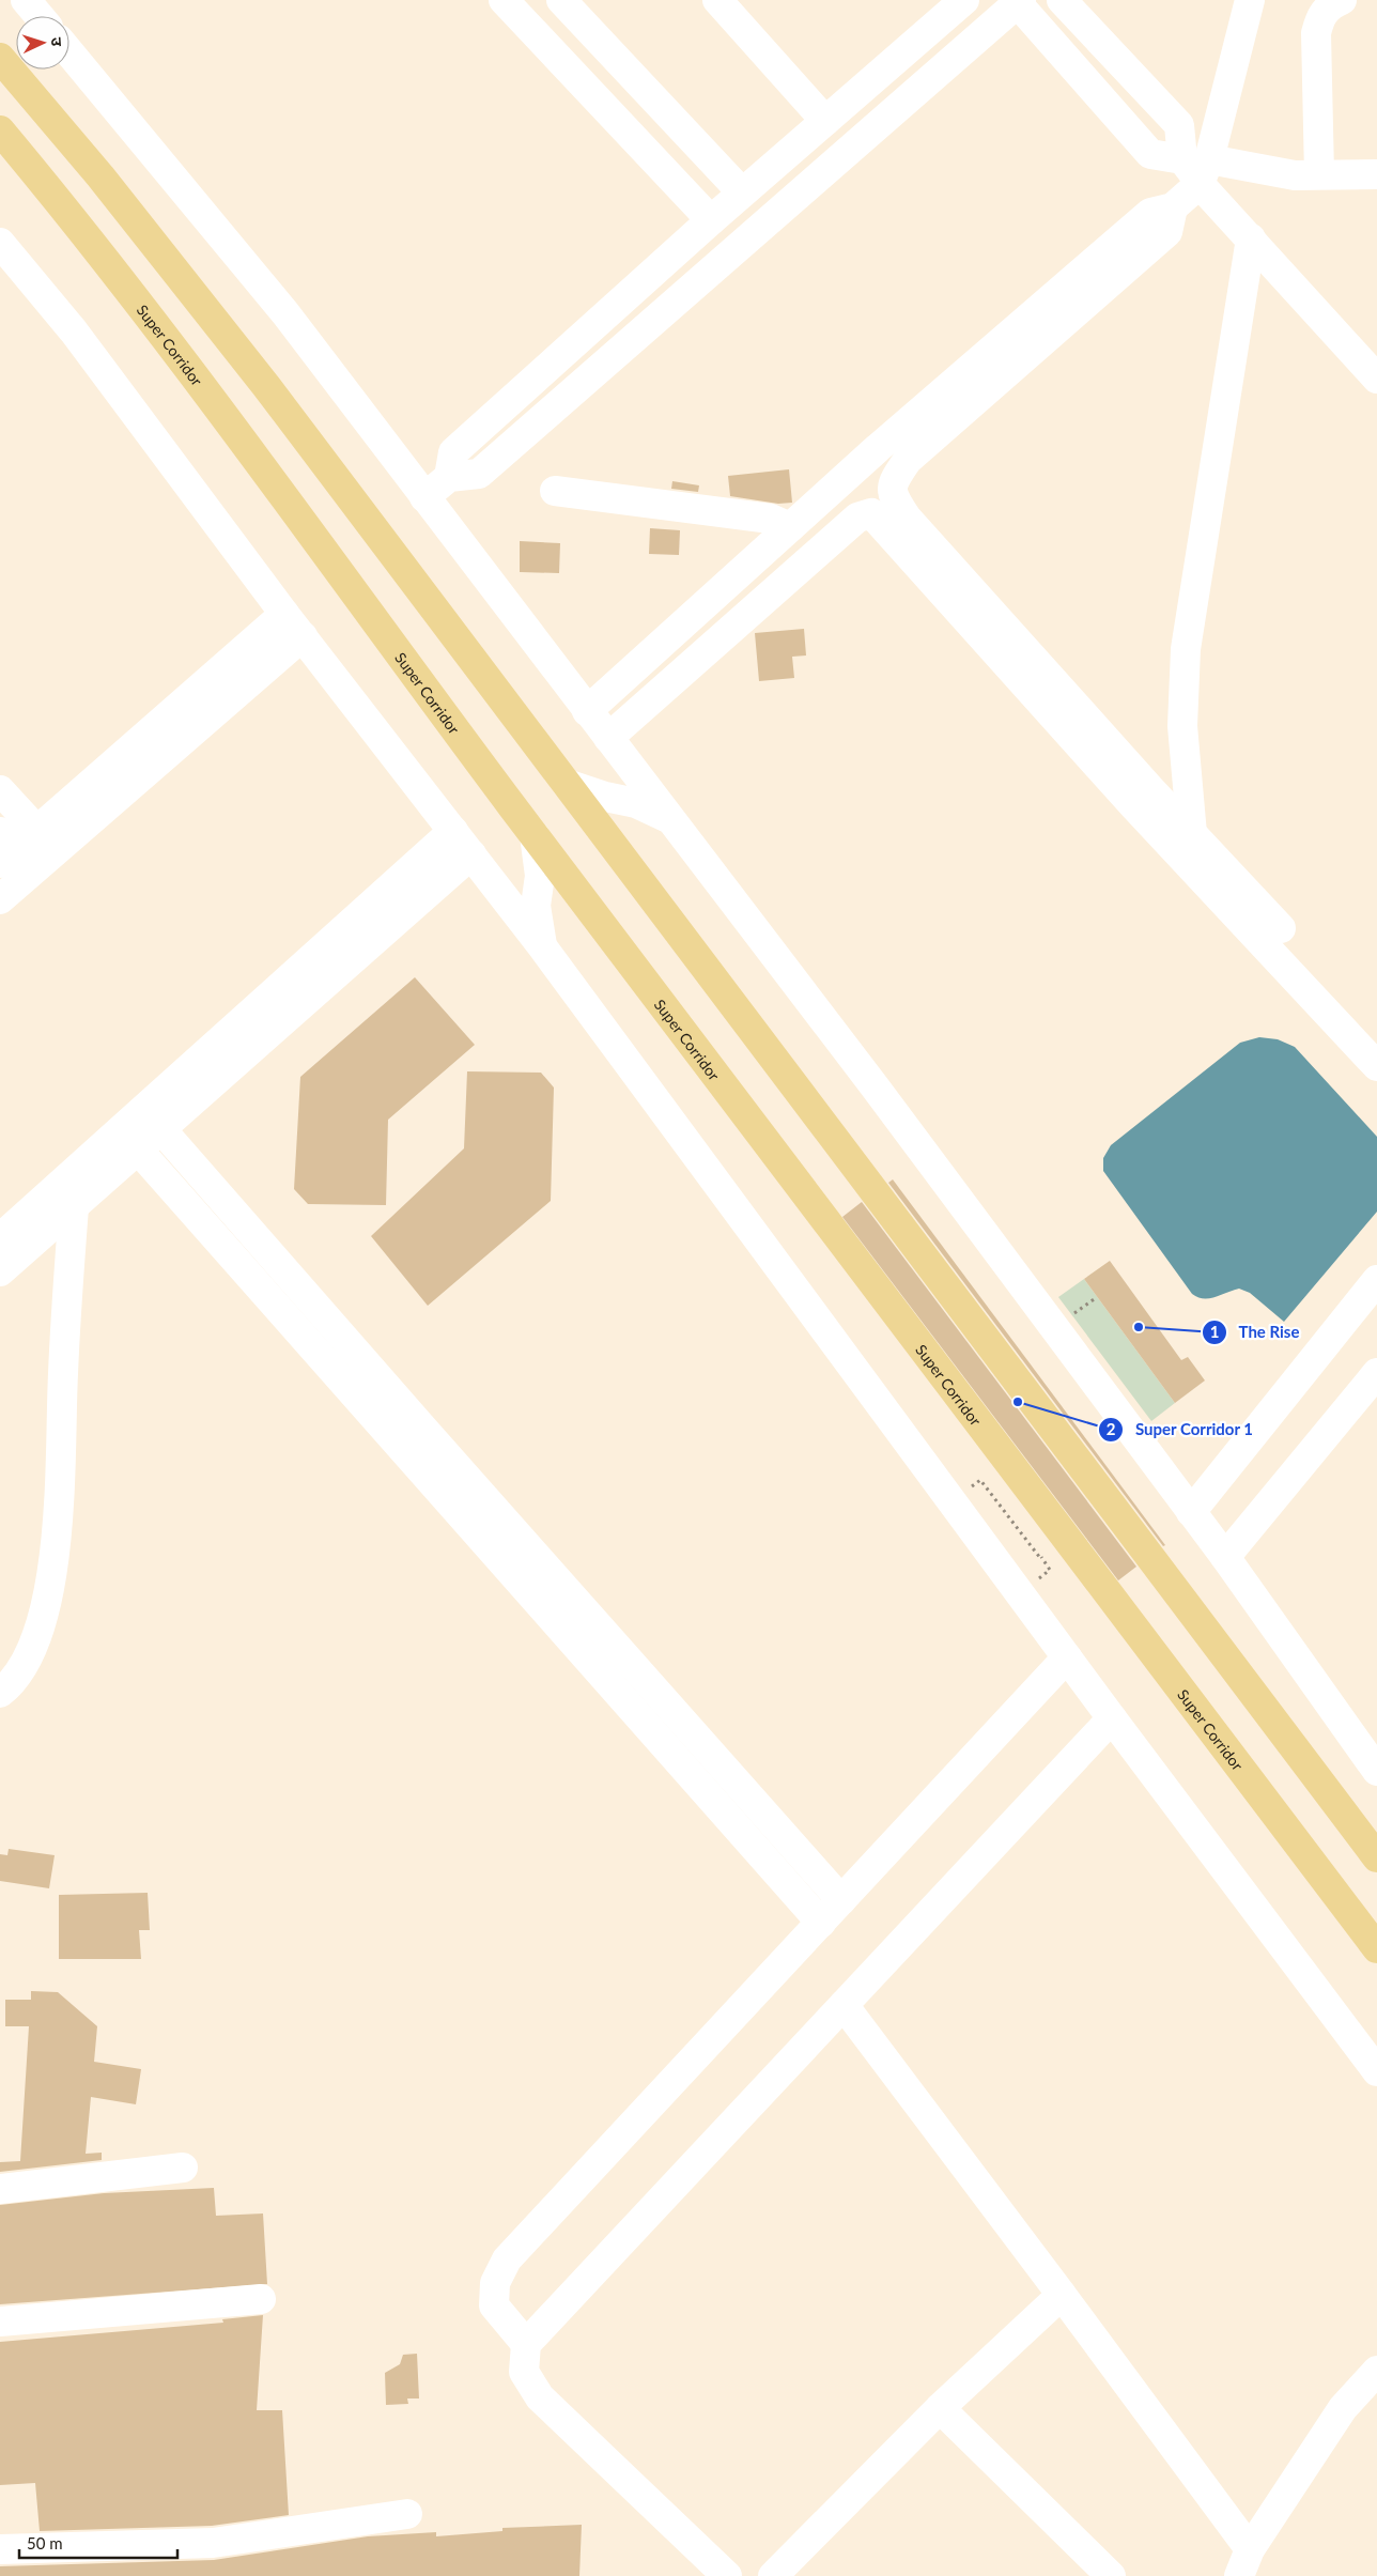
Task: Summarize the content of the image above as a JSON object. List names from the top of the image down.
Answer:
{
  "streets": {
    "main road": ["Super Corridor"]
  },
  "places": ["The Rise", "Super Corridor 1"],
  "scale_bar": "50 m",
  "north": "right"
}
